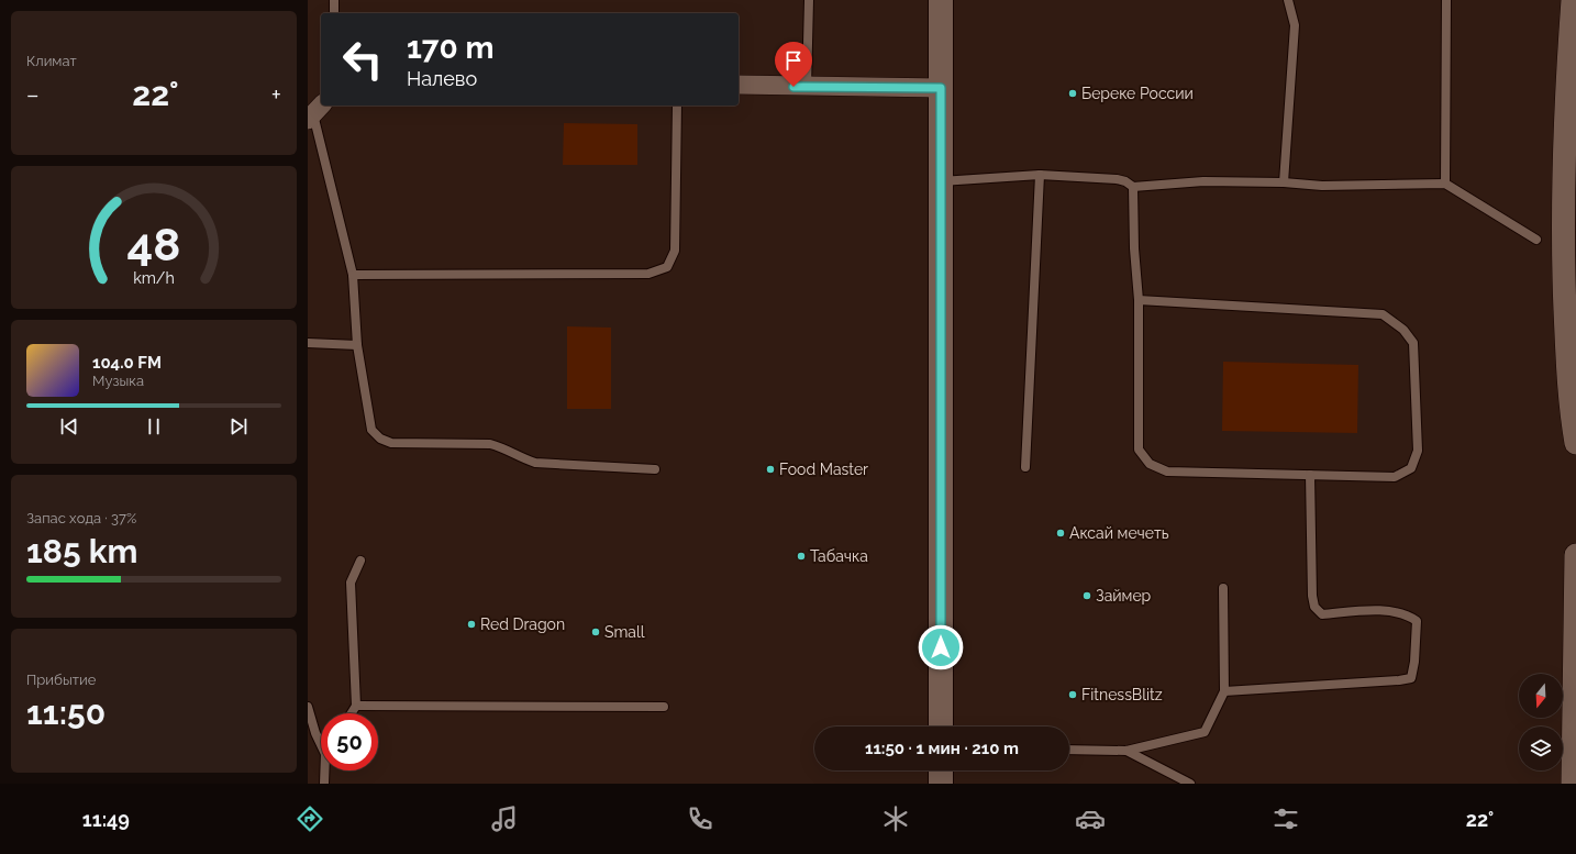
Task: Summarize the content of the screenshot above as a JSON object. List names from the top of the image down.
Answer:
{
  "places": [
    "Береке России",
    "Food Master",
    "Аксай мечеть",
    "Табачка",
    "Займер",
    "Red Dragon",
    "Small",
    "FitnessBlitz"
  ],
  "north": "bottom",
  "page": {
    "tile": [
      "Климат",
      ["Запас хода · 37%", "185 km"],
      ["Прибытие", "11:50"]
    ],
    "turn": ["170 m", "Налево"],
    "heat": ["−", "22°", "+"],
    "song": ["104.0 FM", "Музыка"],
    "limit": "50",
    "trip": "11:50 · 1 мин · 210 m",
    "tabs": ["11:49", "22°"],
    "gauge": ["48", "km/h"]
  }
}
